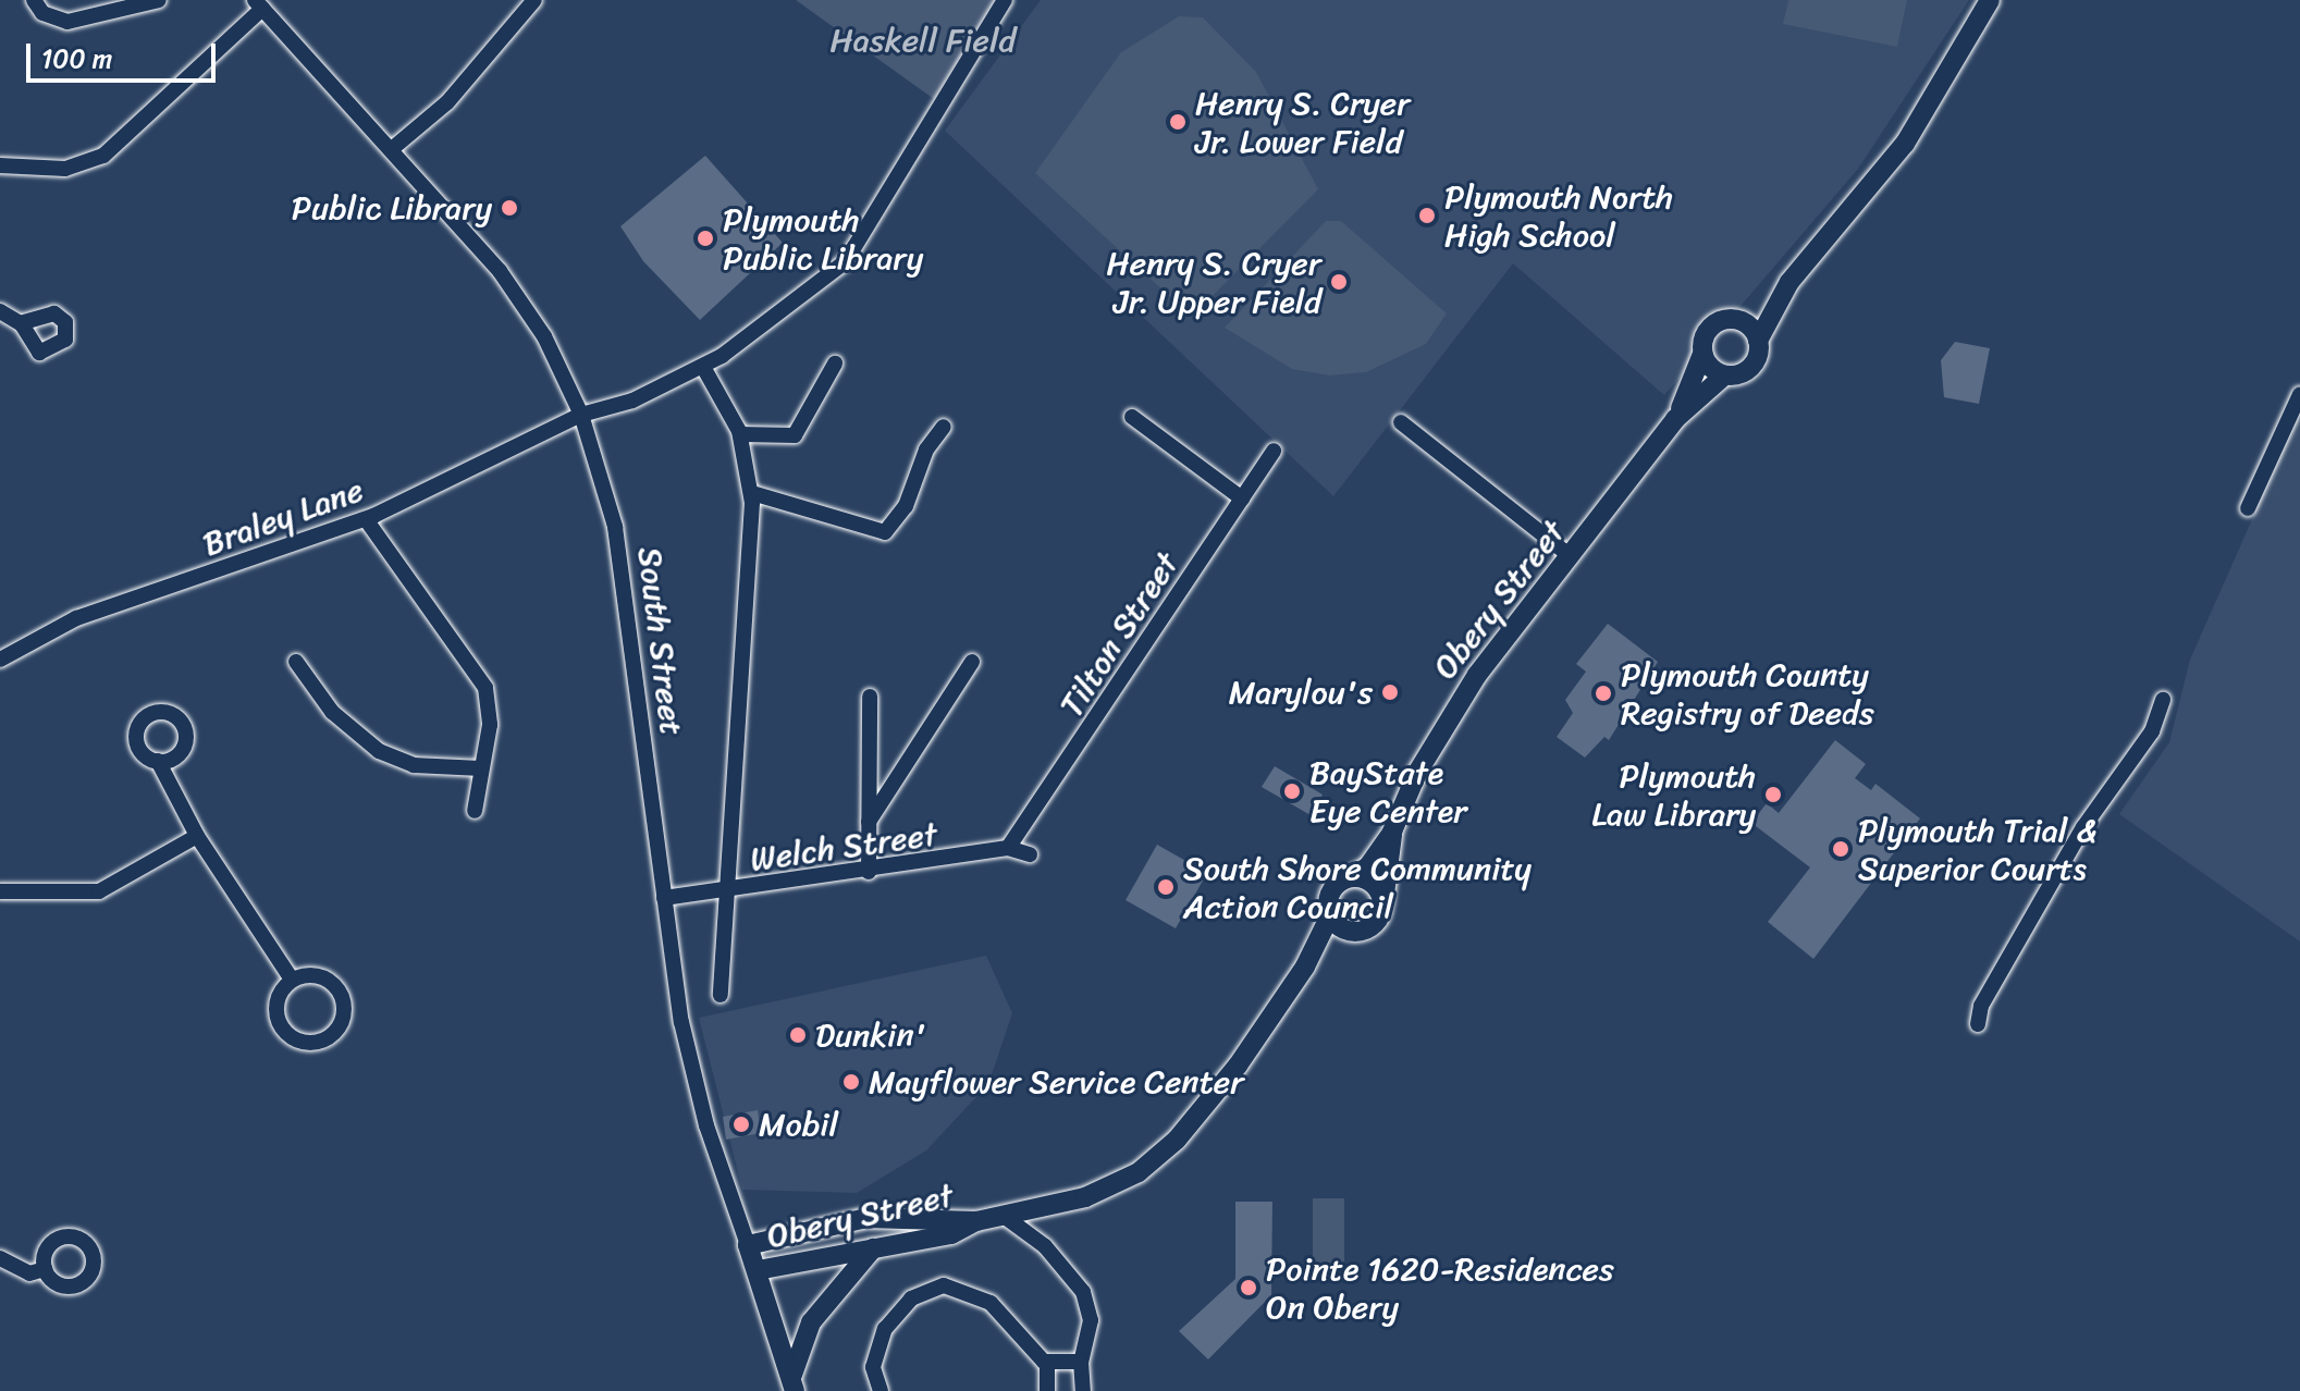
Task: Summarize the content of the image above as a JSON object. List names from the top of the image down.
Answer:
{
  "streets": {
    "main road": ["Obery Street", "South Street"],
    "street": ["Braley Lane", "Tilton Street", "Welch Street"]
  },
  "crossings": [
    ["Braley Lane", "South Street"],
    ["Obery Street", "South Street"],
    ["Tilton Street", "Welch Street"],
    ["South Street", "Welch Street"]
  ],
  "parks": ["Haskell Field"],
  "places": [
    "Henry S. Cryer Jr. Lower Field",
    "Public Library",
    "Plymouth North High School",
    "Plymouth Public Library",
    "Henry S. Cryer Jr. Upper Field",
    "Marylou's",
    "Plymouth County Registry of Deeds",
    "BayState Eye Center",
    "Plymouth Law Library",
    "Plymouth Trial & Superior Courts",
    "South Shore Community Action Council",
    "Dunkin'",
    "Mayflower Service Center",
    "Mobil",
    "Pointe 1620-Residences On Obery"
  ],
  "scale_bar": "100 m"
}
